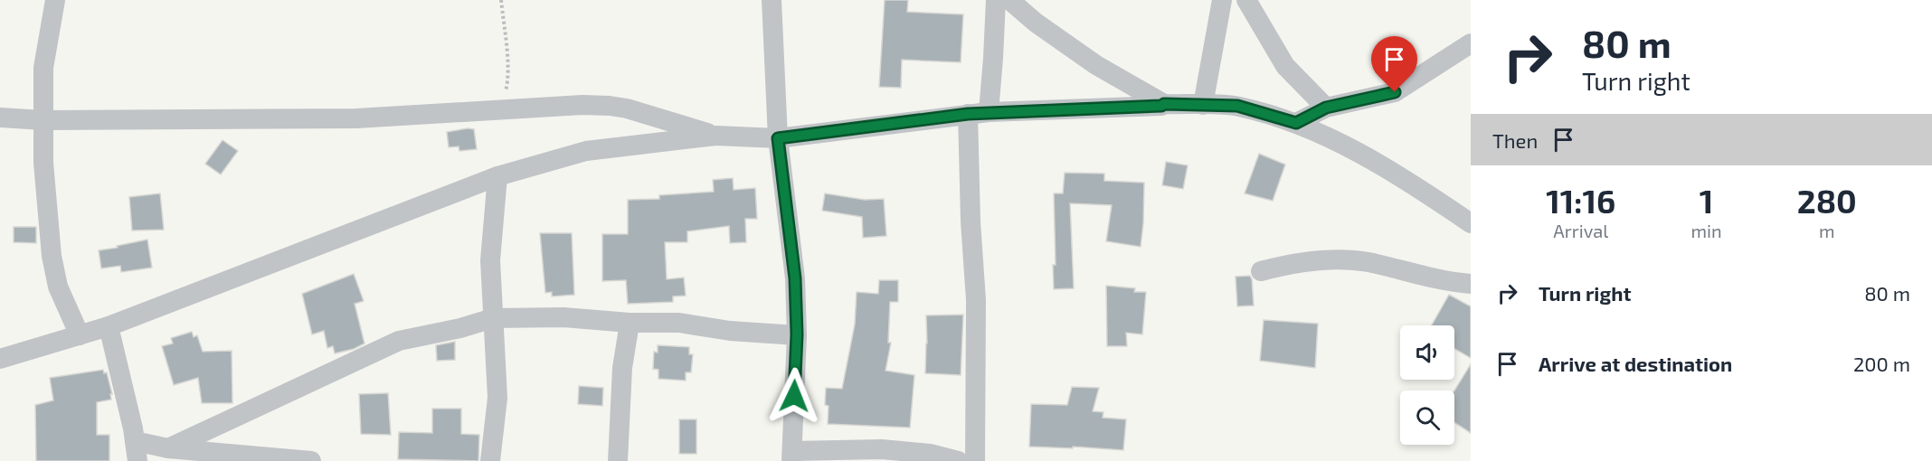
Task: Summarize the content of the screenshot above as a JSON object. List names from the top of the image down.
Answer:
{
  "page": {
    "turn": ["80 m", "Turn right"],
    "then": "Then",
    "eta": [
      "11:16",
      "Arrival",
      "1",
      "min",
      "280",
      "m"
    ],
    "list": [
      {
        "name": "Turn right",
        "value": "80 m"
      },
      {
        "name": "Arrive at destination",
        "value": "200 m"
      }
    ]
  }
}
